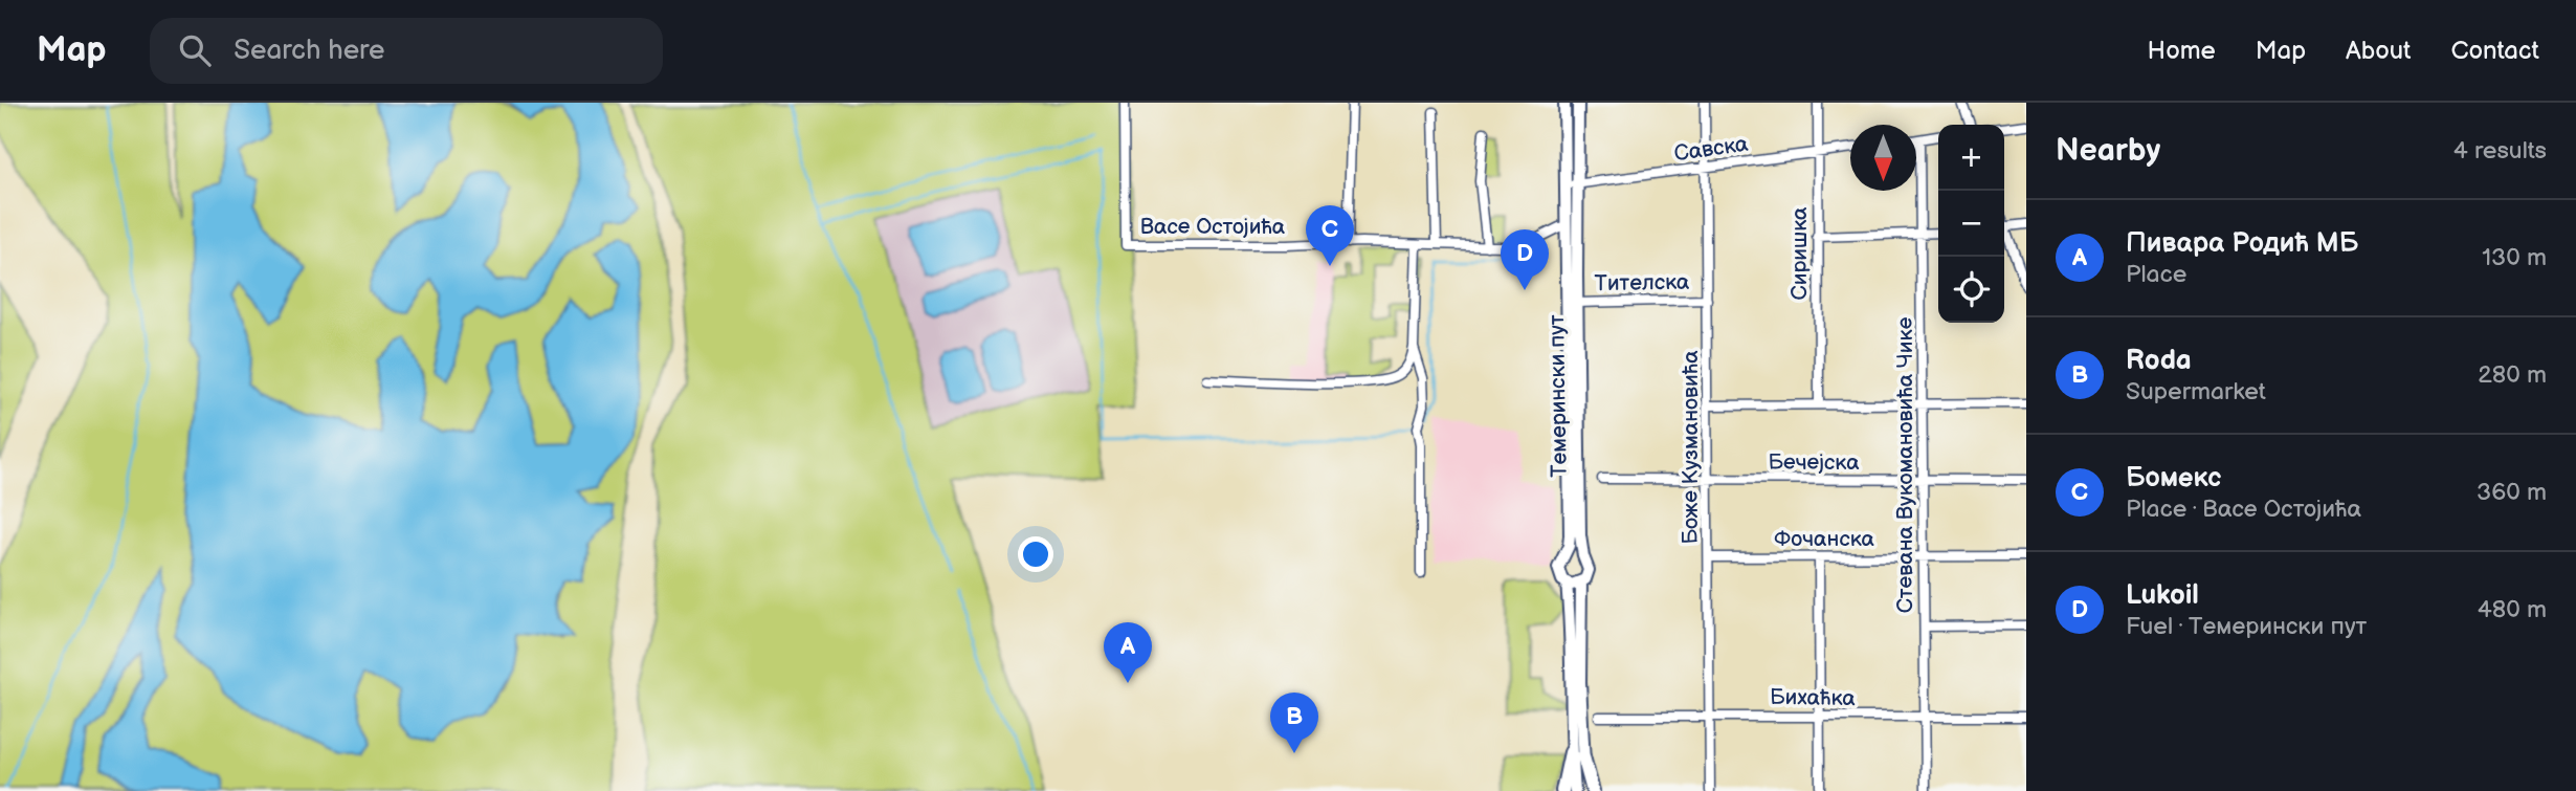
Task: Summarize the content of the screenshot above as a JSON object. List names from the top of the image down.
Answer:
{
  "streets": {
    "main road": ["Темерински пут"],
    "street": [
      "Савска",
      "Васе Остојића",
      "Сиришка",
      "Тителска",
      "Боже Кузмановића",
      "Бечејска",
      "Стевана Вукомановића Чике",
      "Фочанска",
      "Бихаћка"
    ]
  },
  "crossings": [
    ["Савска", "Сиришка"],
    ["Савска", "Темерински пут"],
    ["Савска", "Боже Кузмановића"],
    ["Васе Остојића", "Темерински пут"],
    ["Тителска", "Темерински пут"],
    ["Тителска", "Боже Кузмановића"],
    ["Боже Кузмановића", "Бечејска"],
    ["Боже Кузмановића", "Фочанска"],
    ["Боже Кузмановића", "Бихаћка"],
    ["Бечејска", "Стевана Вукомановића Чике"],
    ["Стевана Вукомановића Чике", "Фочанска"],
    ["Стевана Вукомановића Чике", "Бихаћка"]
  ],
  "north": "bottom",
  "page": {
    "header": "Map",
    "search": "Search here",
    "nav": [
      "Home",
      "Map",
      "About",
      "Contact"
    ],
    "heading": ["Nearby", "4 results"],
    "map_buttons": ["+", "−"],
    "list": [
      {
        "mark": "A",
        "name": "Пивара Родић МБ",
        "note": "Place",
        "value": "130 m"
      },
      {
        "mark": "B",
        "name": "Roda",
        "note": "Supermarket",
        "value": "280 m"
      },
      {
        "mark": "C",
        "name": "Бомекс",
        "note": "Place · Васе Остојића",
        "value": "360 m"
      },
      {
        "mark": "D",
        "name": "Lukoil",
        "note": "Fuel · Темерински пут",
        "value": "480 m"
      }
    ],
    "pins": [
      "C",
      "D",
      "A",
      "B"
    ]
  }
}
